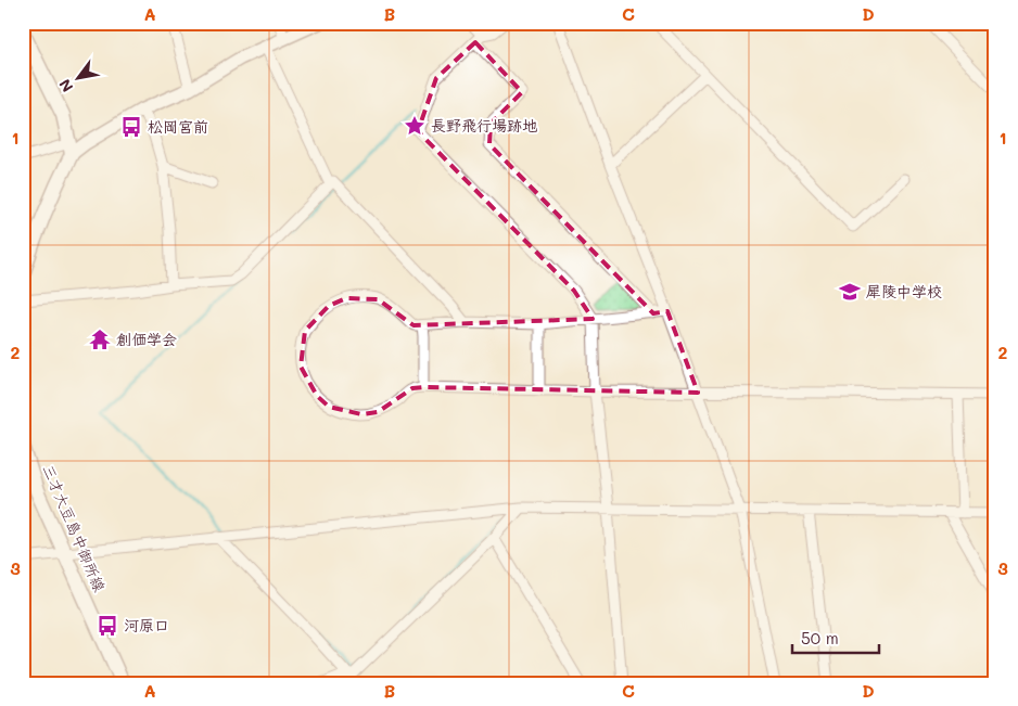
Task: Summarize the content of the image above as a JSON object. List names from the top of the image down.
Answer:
{
  "streets": {
    "main road": ["三才大豆島中御所線"]
  },
  "places": {
    "place": ["長野飛行場跡地"],
    "bus stop": ["松岡宮前", "河原口"],
    "school or university": ["犀陵中学校"],
    "temple": ["創価学会"]
  },
  "scale_bar": "50 m",
  "north": "bottom left",
  "grid": {
    "columns": [
      "A",
      "B",
      "C",
      "D"
    ],
    "rows": ["1", "2", "3"]
  }
}
